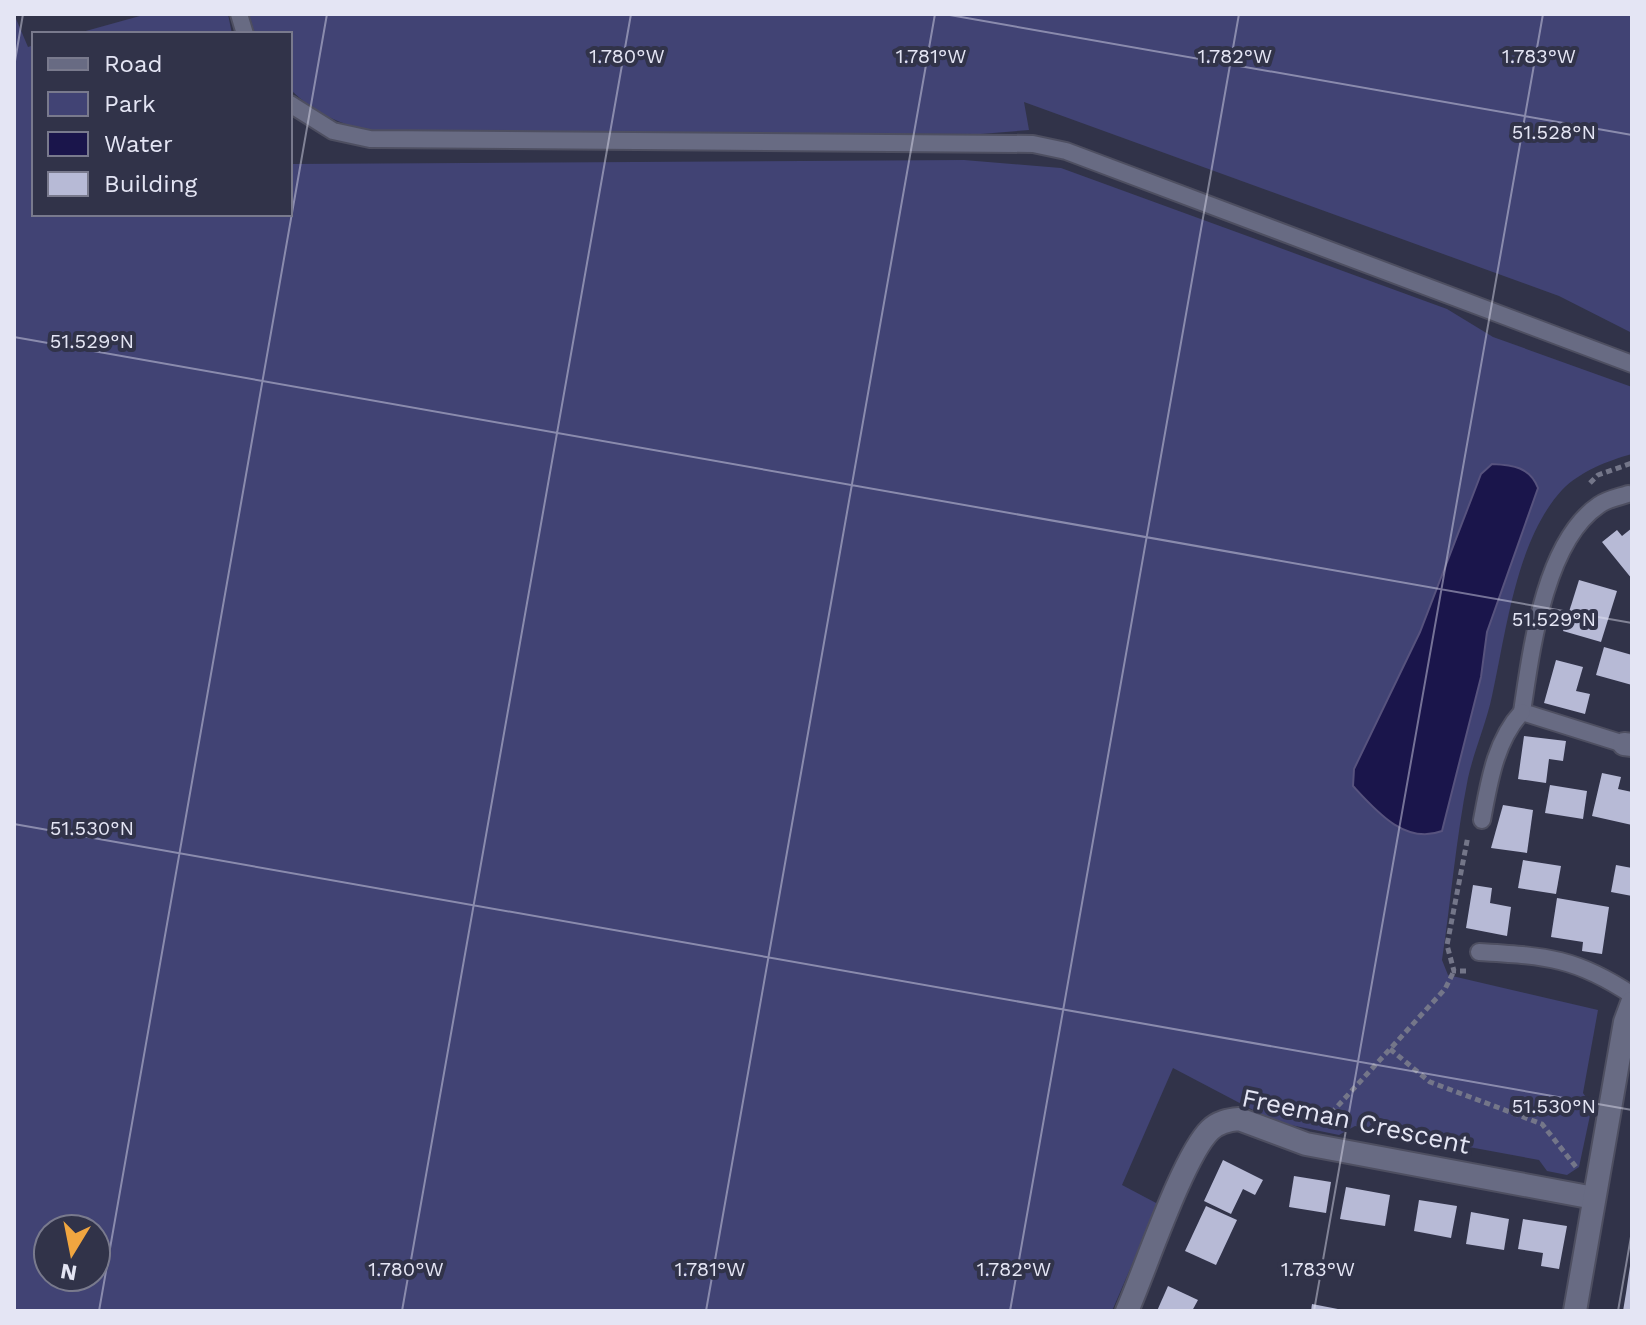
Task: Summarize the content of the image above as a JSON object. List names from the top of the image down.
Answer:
{
  "streets": {
    "street": ["Freeman Crescent"]
  },
  "legend": [
    "Road",
    "Park",
    "Water",
    "Building"
  ],
  "north": "bottom",
  "coordinates": [
    "1.780°W",
    "1.781°W",
    "1.782°W",
    "1.783°W",
    "51.528°N",
    "51.529°N",
    "51.530°N"
  ]
}
